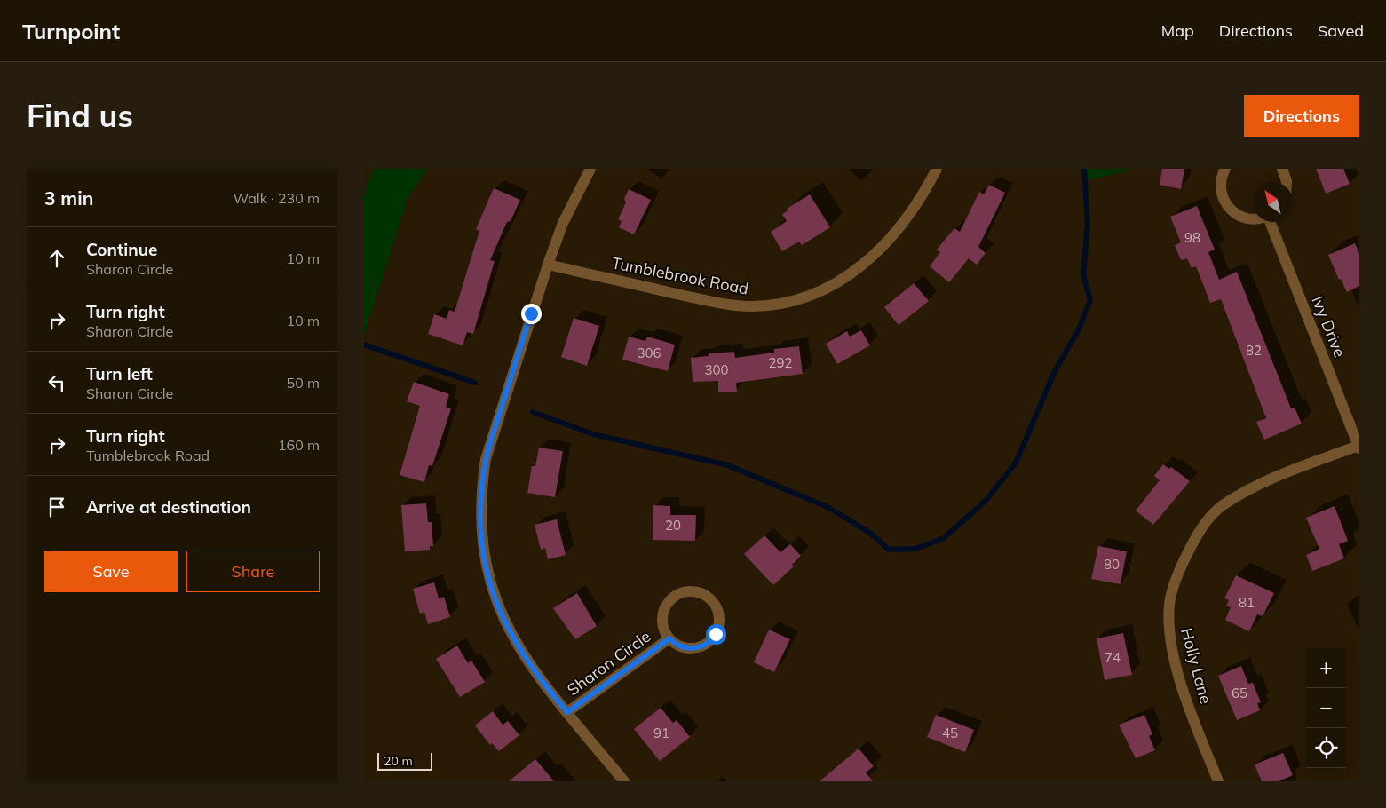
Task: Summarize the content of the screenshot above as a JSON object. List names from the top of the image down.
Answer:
{
  "streets": {
    "street": [
      "Tumblebrook Road",
      "Ivy Drive",
      "Sharon Circle",
      "Holly Lane"
    ]
  },
  "crossings": [
    ["Ivy Drive", "Holly Lane"]
  ],
  "house_numbers": [
    "98",
    "82",
    "306",
    "292",
    "300",
    "20",
    "80",
    "81",
    "74",
    "65",
    "91",
    "45"
  ],
  "scale_bar": "20 m",
  "north": "top left",
  "page": {
    "header": "Turnpoint",
    "nav": ["Map", "Directions", "Saved"],
    "buttons": [
      "Directions",
      ["Save", "Share"]
    ],
    "title": "Find us",
    "heading": ["3 min", "Walk · 230 m"],
    "list": [
      ["Continue", "Sharon Circle", "10 m"],
      ["Turn right", "Sharon Circle", "10 m"],
      ["Turn left", "Sharon Circle", "50 m"],
      ["Turn right", "Tumblebrook Road", "160 m"],
      "Arrive at destination"
    ],
    "map_buttons": ["+", "−"],
    "scale": "20 m"
  }
}
